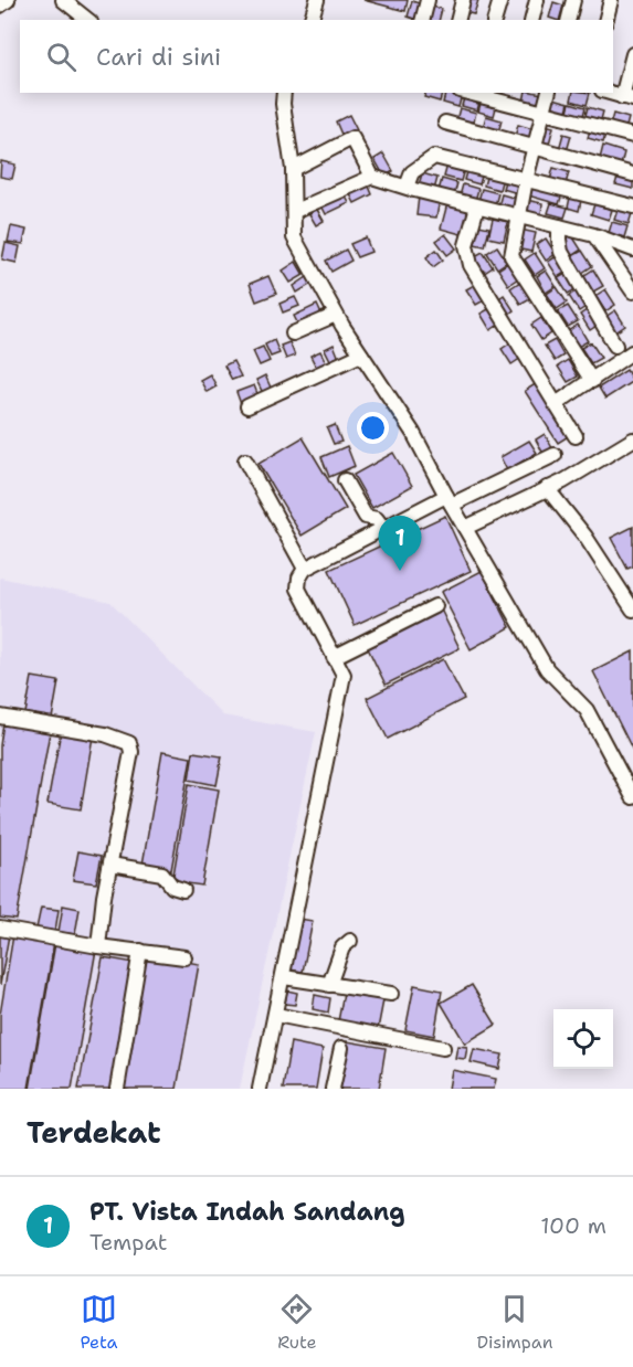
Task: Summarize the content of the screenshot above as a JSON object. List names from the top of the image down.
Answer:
{
  "page": {
    "search": "Cari di sini",
    "pins": "1",
    "heading": "Terdekat",
    "list": [
      {
        "mark": "1",
        "name": "PT. Vista Indah Sandang",
        "note": "Tempat",
        "value": "100 m"
      }
    ],
    "nav": ["Peta", "Rute", "Disimpan"]
  }
}
